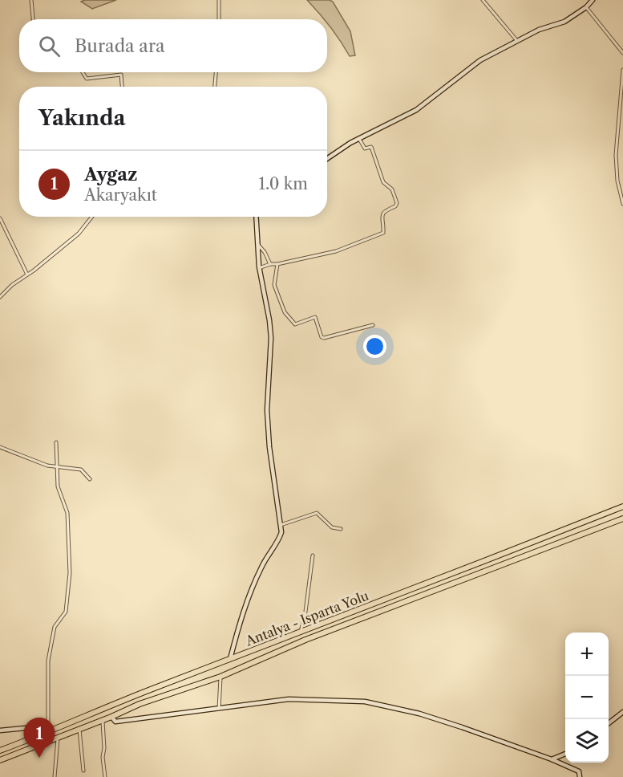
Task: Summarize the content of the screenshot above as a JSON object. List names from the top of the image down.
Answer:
{
  "streets": {
    "highway": ["Antalya - Isparta Yolu"]
  },
  "page": {
    "search": "Burada ara",
    "heading": "Yakında",
    "list": [
      {
        "mark": "1",
        "name": "Aygaz",
        "note": "Akaryakıt",
        "value": "1.0 km"
      }
    ],
    "map_buttons": ["+", "−"],
    "pins": "1"
  }
}
